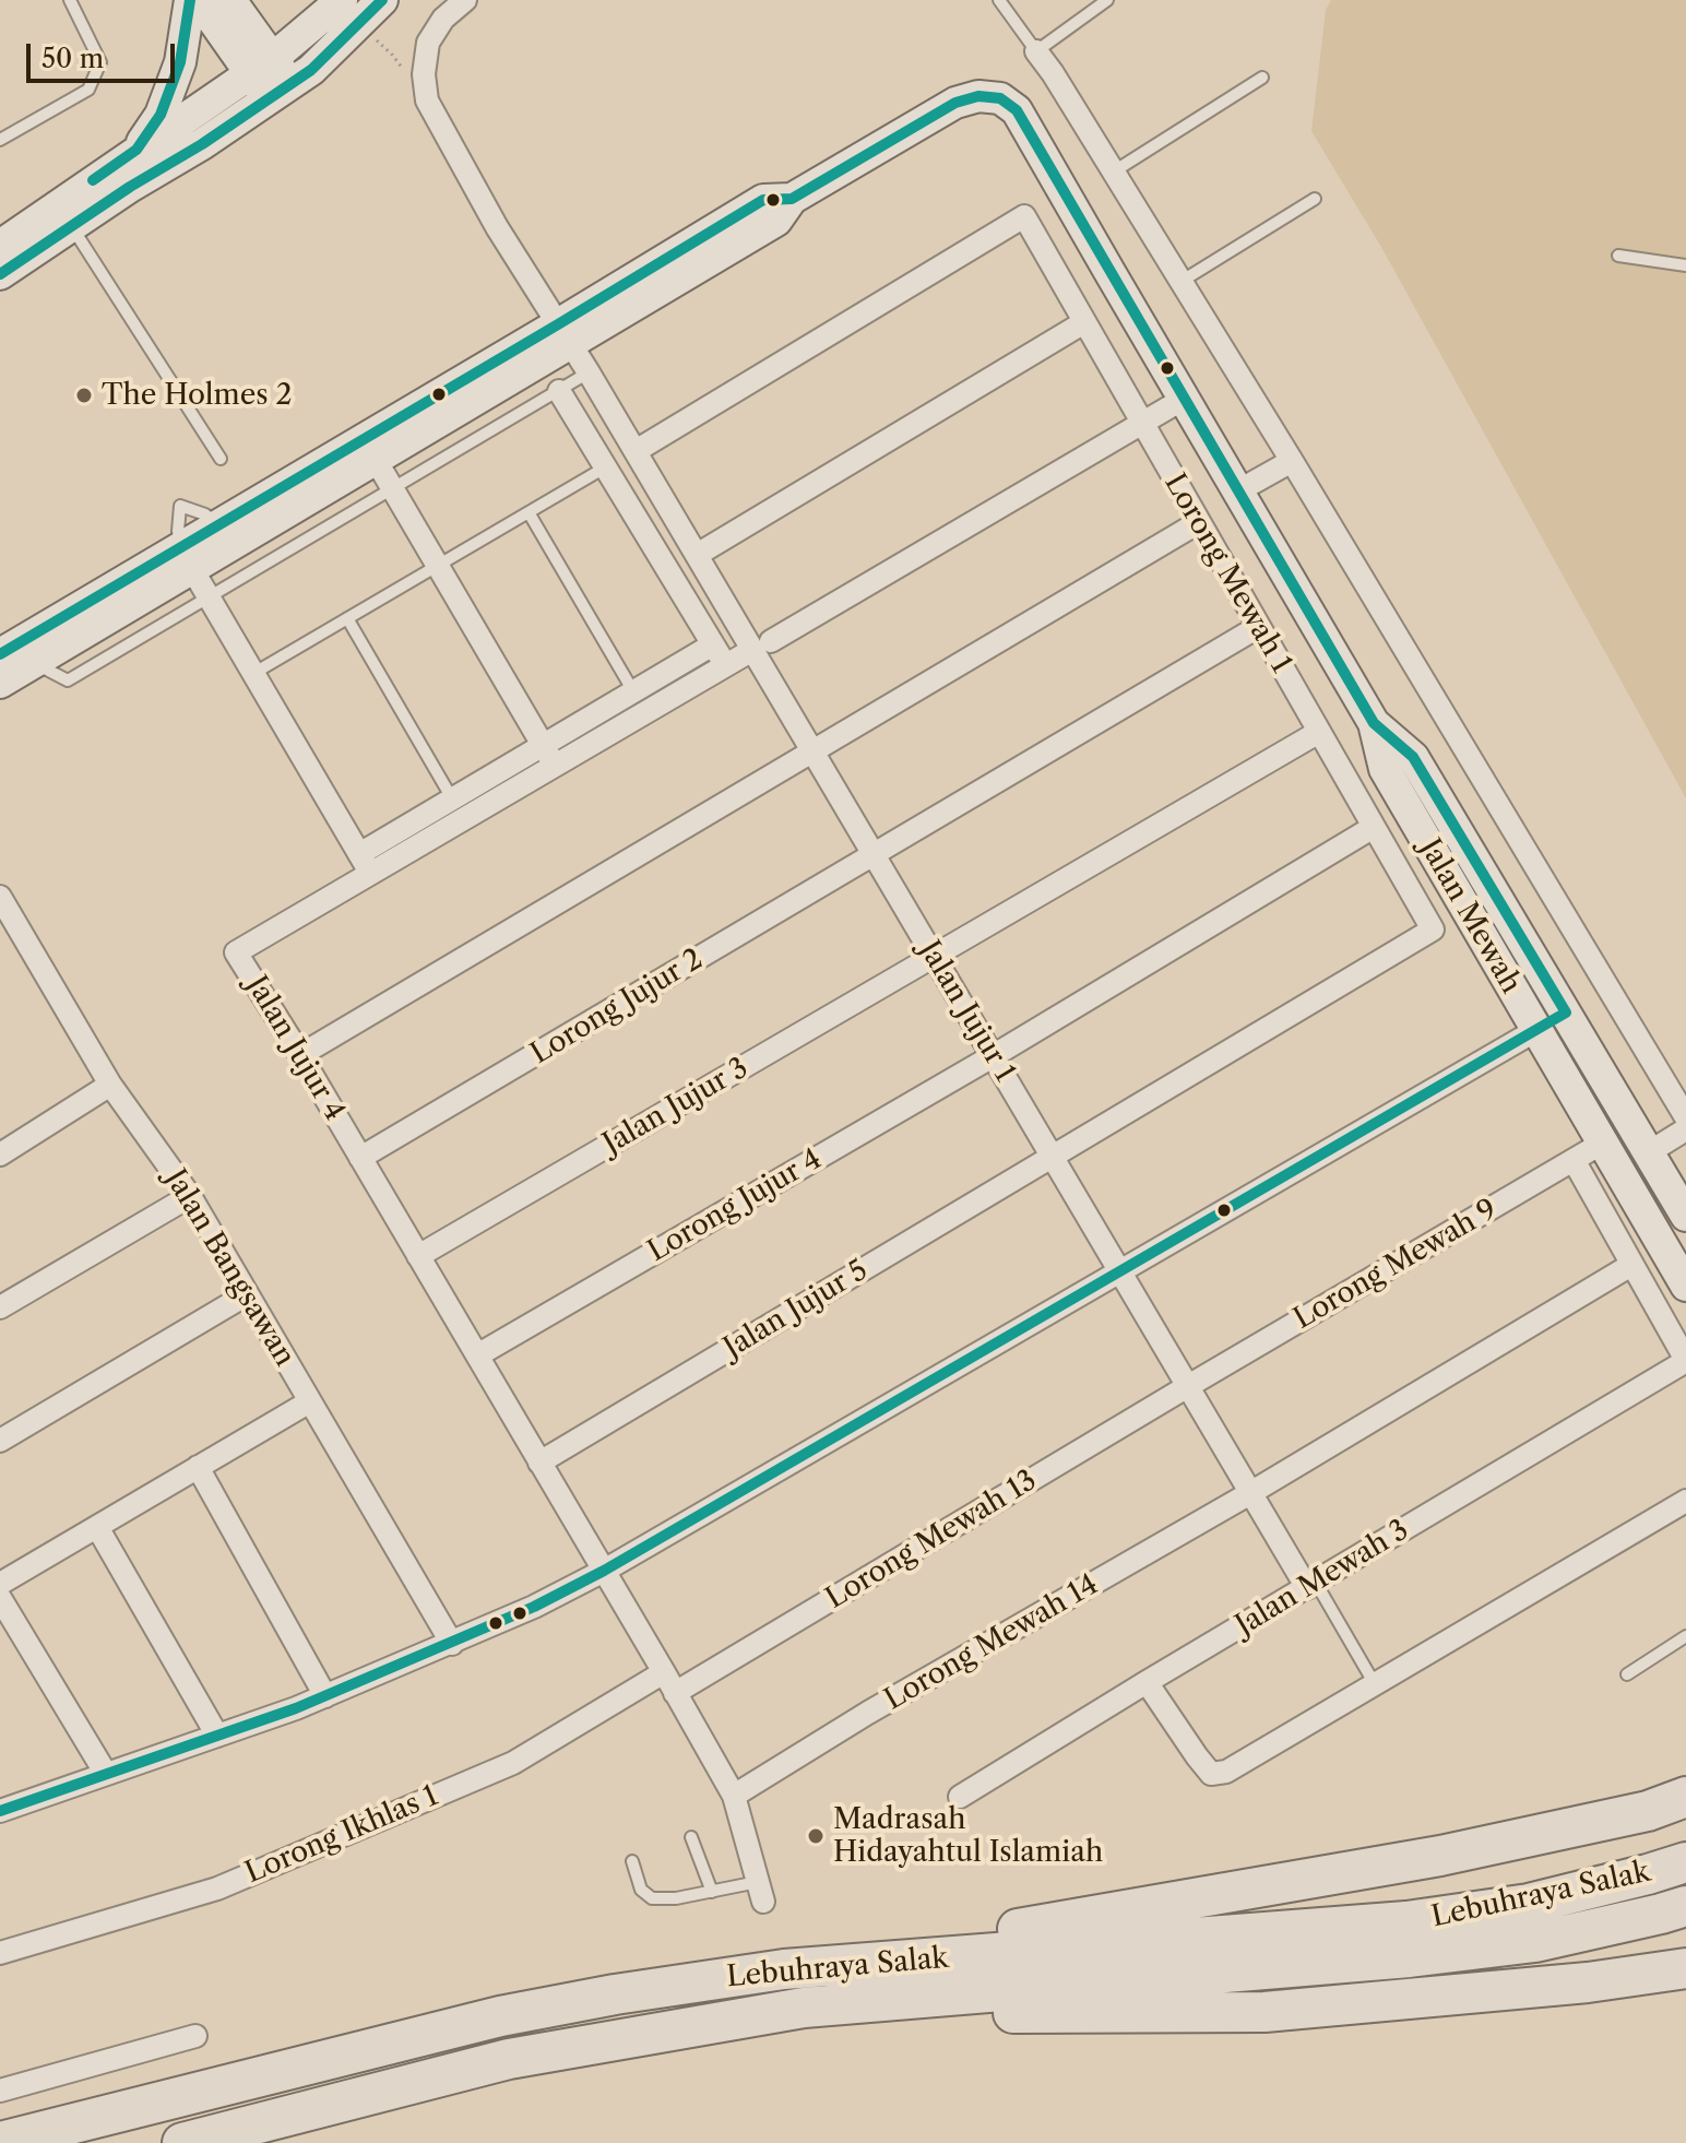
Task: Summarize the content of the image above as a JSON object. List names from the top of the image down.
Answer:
{
  "streets": {
    "highway": ["Lebuhraya Salak"],
    "street": [
      "Lorong Mewah 1",
      "Jalan Mewah",
      "Lorong Jujur 2",
      "Jalan Jujur 1",
      "Jalan Jujur 4",
      "Jalan Jujur 3",
      "Lorong Jujur 4",
      "Lorong Mewah 9",
      "Jalan Bangsawan",
      "Jalan Jujur 5",
      "Lorong Mewah 13",
      "Jalan Mewah 3",
      "Lorong Mewah 14",
      "Lorong Ikhlas 1"
    ]
  },
  "crossings": [
    ["Lorong Mewah 1", "Lorong Jujur 2"],
    ["Lorong Mewah 1", "Jalan Jujur 1"],
    ["Lorong Mewah 1", "Jalan Jujur 4"],
    ["Lorong Mewah 1", "Jalan Jujur 3"],
    ["Lorong Mewah 1", "Lorong Jujur 4"],
    ["Lorong Mewah 1", "Jalan Jujur 5"],
    ["Jalan Mewah", "Jalan Jujur 1"],
    ["Jalan Mewah", "Jalan Jujur 4"],
    ["Jalan Mewah", "Lorong Mewah 9"],
    ["Lorong Jujur 2", "Jalan Jujur 1"],
    ["Lorong Jujur 2", "Jalan Jujur 4"],
    ["Jalan Jujur 1", "Jalan Jujur 4"],
    ["Jalan Jujur 1", "Jalan Jujur 3"],
    ["Jalan Jujur 1", "Lorong Jujur 4"],
    ["Jalan Jujur 1", "Lorong Mewah 9"],
    ["Jalan Jujur 1", "Jalan Jujur 5"],
    ["Jalan Jujur 1", "Lorong Mewah 13"],
    ["Jalan Jujur 1", "Jalan Mewah 3"],
    ["Jalan Jujur 1", "Lorong Mewah 14"],
    ["Jalan Jujur 4", "Jalan Jujur 3"],
    ["Jalan Jujur 4", "Lorong Jujur 4"],
    ["Jalan Jujur 4", "Jalan Jujur 5"],
    ["Lorong Mewah 9", "Lorong Mewah 13"]
  ],
  "places": ["The Holmes 2", "Madrasah Hidayahtul Islamiah"],
  "scale_bar": "50 m"
}
